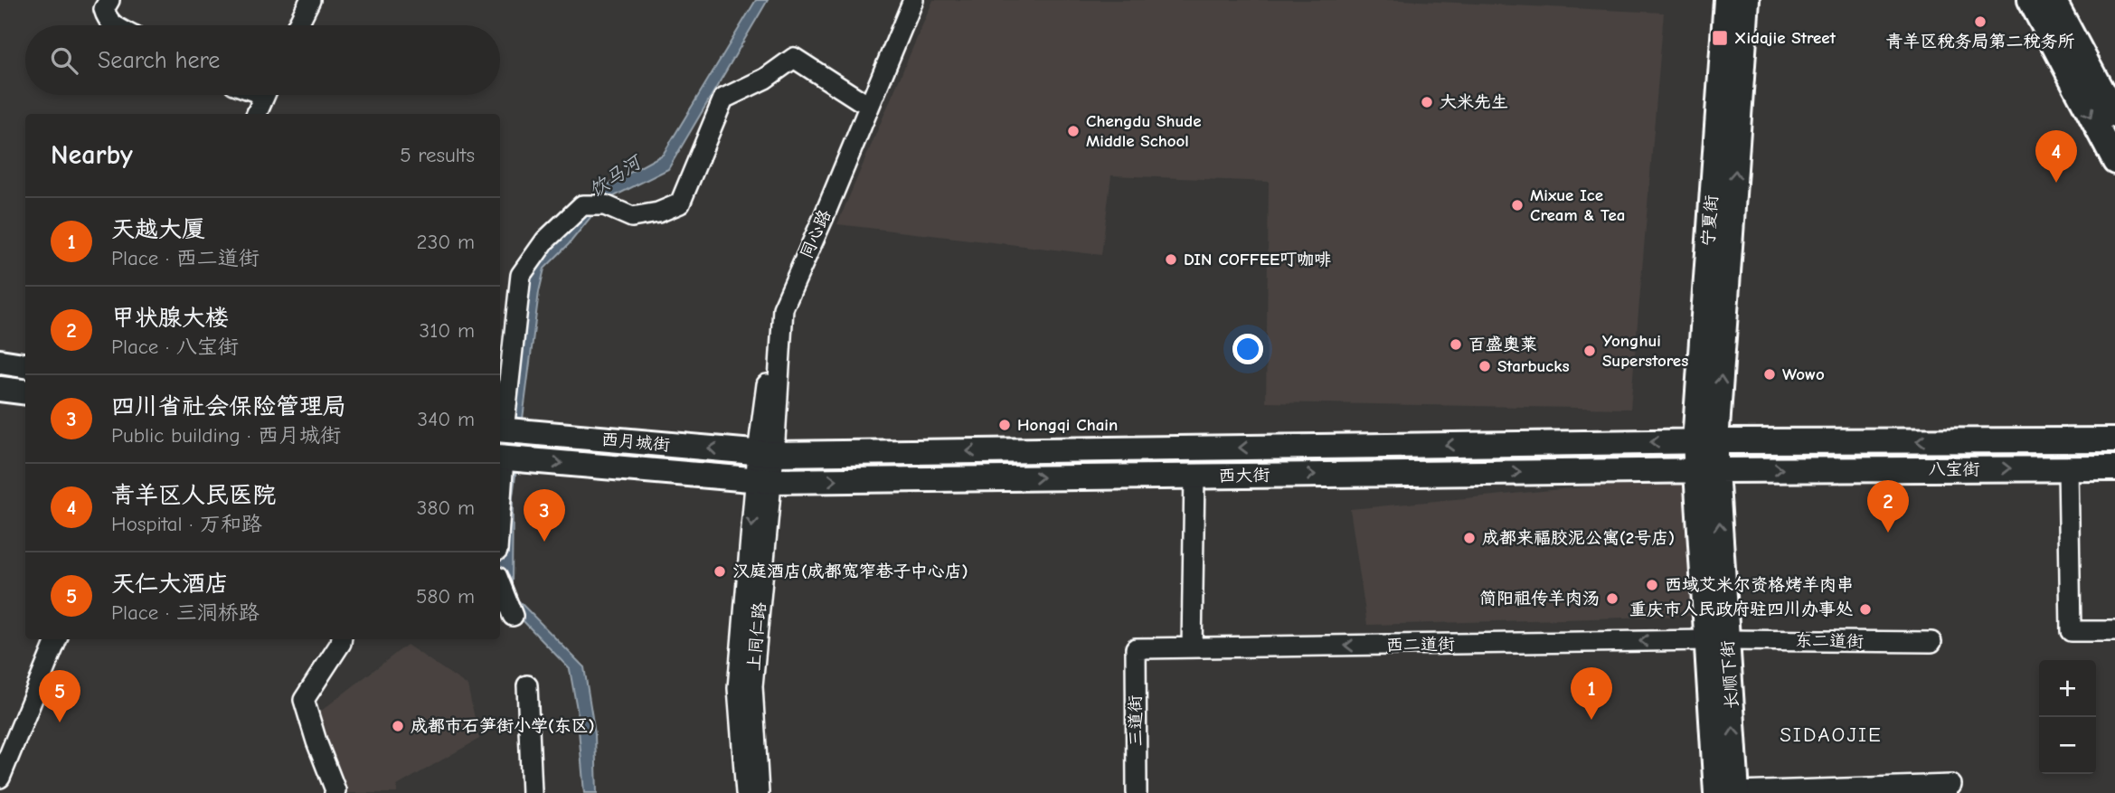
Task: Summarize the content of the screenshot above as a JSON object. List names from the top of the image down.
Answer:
{
  "streets": {
    "main road": [
      "宁夏街",
      "西月城街",
      "八宝街",
      "西大街",
      "长顺下街"
    ],
    "street": [
      "同心路",
      "上同仁路",
      "东二道街",
      "西二道街",
      "三道街"
    ]
  },
  "crossings": [
    ["宁夏街", "八宝街"],
    ["宁夏街", "西大街"],
    ["宁夏街", "长顺下街"],
    ["同心路", "西月城街"],
    ["同心路", "西大街"],
    ["同心路", "上同仁路"],
    ["西月城街", "西大街"],
    ["西月城街", "上同仁路"],
    ["八宝街", "西大街"],
    ["八宝街", "长顺下街"],
    ["西大街", "上同仁路"],
    ["西大街", "长顺下街"],
    ["东二道街", "西二道街"],
    ["东二道街", "长顺下街"],
    ["西二道街", "长顺下街"],
    ["西二道街", "三道街"]
  ],
  "one_way": ["西二道街"],
  "districts": ["SIDAOJIE"],
  "water": ["饮马河"],
  "places": {
    "other": [
      "青羊区税务局第二税务所",
      "大米先生",
      "Chengdu Shude Middle School",
      "Mixue Ice Cream & Tea",
      "DIN COFFEE叮咖啡",
      "百盛奥莱",
      "Yonghui Superstores",
      "Starbucks",
      "Wowo",
      "Hongqi Chain",
      "成都来福胶泥公寓(2号店)",
      "汉庭酒店(成都宽窄巷子中心店)",
      "西域艾米尔资格烤羊肉串",
      "简阳祖传羊肉汤",
      "重庆市人民政府驻四川办事处",
      "成都市石笋街小学(东区)"
    ],
    "transit": ["Xidajie Street"]
  },
  "page": {
    "search": "Search here",
    "heading": ["Nearby", "5 results"],
    "pins": [
      "4",
      "2",
      "3",
      "1",
      "5"
    ],
    "list": [
      {
        "mark": "1",
        "name": "天越大厦",
        "note": "Place · 西二道街",
        "value": "230 m"
      },
      {
        "mark": "2",
        "name": "甲状腺大楼",
        "note": "Place · 八宝街",
        "value": "310 m"
      },
      {
        "mark": "3",
        "name": "四川省社会保险管理局",
        "note": "Public building · 西月城街",
        "value": "340 m"
      },
      {
        "mark": "4",
        "name": "青羊区人民医院",
        "note": "Hospital · 万和路",
        "value": "380 m"
      },
      {
        "mark": "5",
        "name": "天仁大酒店",
        "note": "Place · 三洞桥路",
        "value": "580 m"
      }
    ],
    "map_buttons": ["+", "−"]
  }
}
